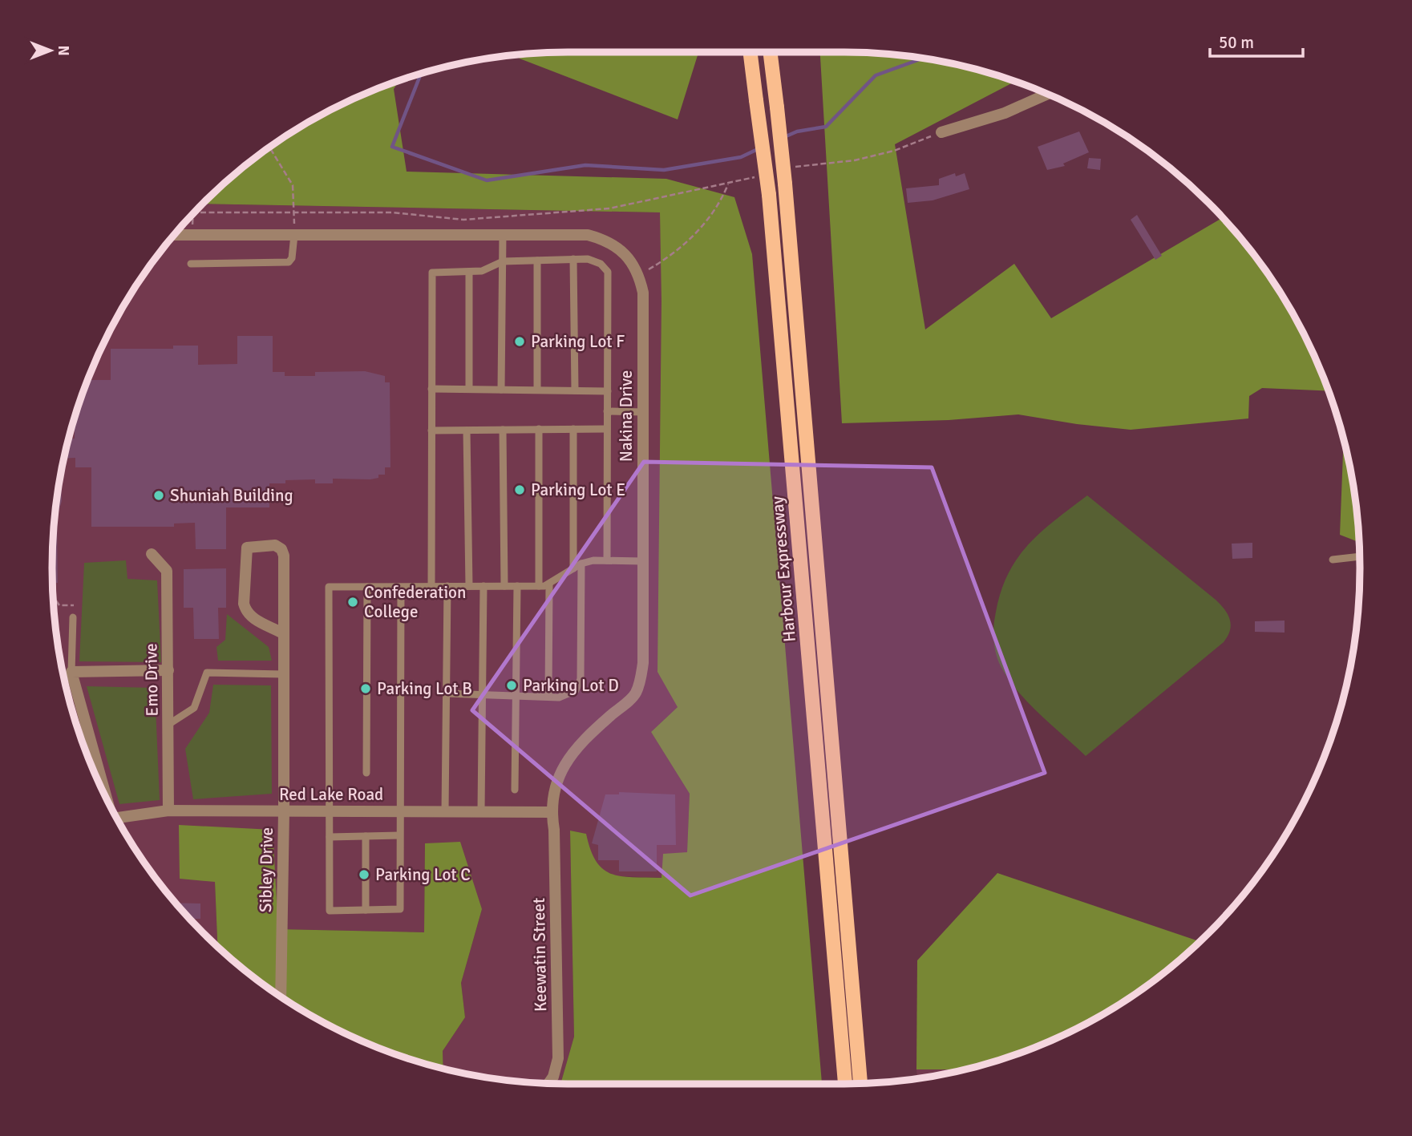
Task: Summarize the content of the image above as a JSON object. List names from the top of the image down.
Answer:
{
  "streets": {
    "main road": ["Harbour Expressway"],
    "street": [
      "Nakina Drive",
      "Emo Drive",
      "Red Lake Road",
      "Sibley Drive",
      "Keewatin Street"
    ]
  },
  "crossings": [
    ["Nakina Drive", "Red Lake Road"],
    ["Nakina Drive", "Keewatin Street"],
    ["Emo Drive", "Red Lake Road"],
    ["Red Lake Road", "Sibley Drive"],
    ["Red Lake Road", "Keewatin Street"]
  ],
  "places": [
    "Parking Lot F",
    "Parking Lot E",
    "Shuniah Building",
    "Confederation College",
    "Parking Lot D",
    "Parking Lot B",
    "Parking Lot C"
  ],
  "scale_bar": "50 m",
  "north": "right"
}
